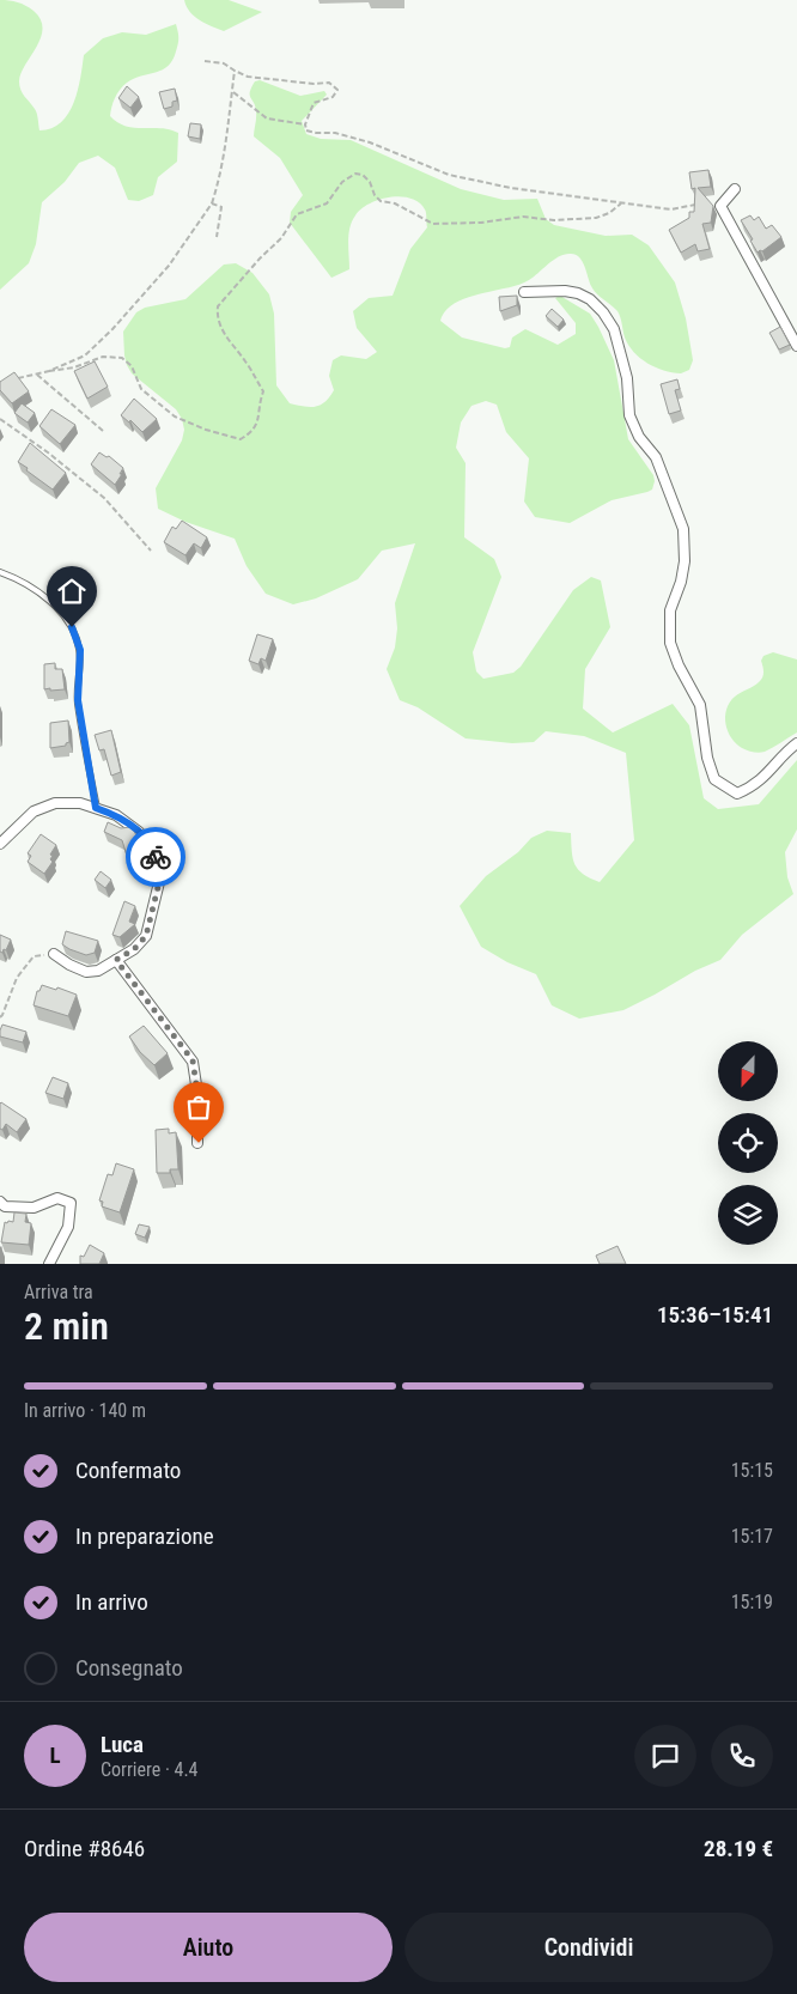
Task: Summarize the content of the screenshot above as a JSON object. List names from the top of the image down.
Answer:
{
  "north": "bottom",
  "page": {
    "heading": ["2 min", "Arriva tra", "15:36–15:41"],
    "panel": [
      "Luca",
      "Corriere · 4.4",
      "Ordine #8646",
      "28.19 €"
    ],
    "bar": "In arrivo · 140 m",
    "list": [
      ["Confermato", "15:15"],
      ["In preparazione", "15:17"],
      ["In arrivo", "15:19"],
      "Consegnato"
    ],
    "round": "L",
    "buttons": ["Aiuto", "Condividi"]
  }
}
